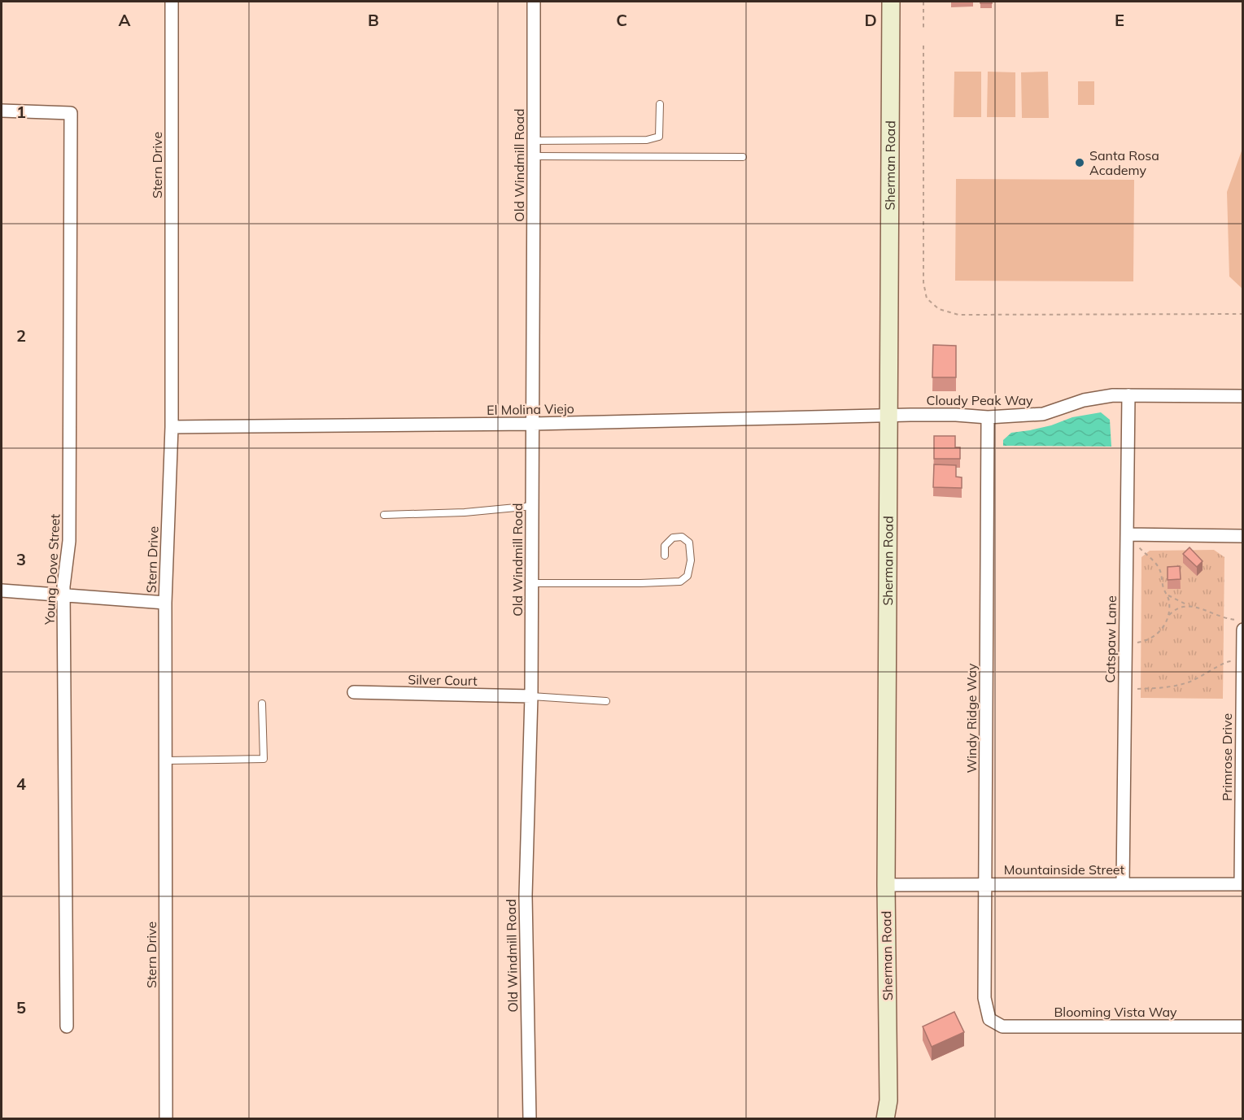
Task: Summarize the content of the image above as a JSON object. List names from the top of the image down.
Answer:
{
  "streets": {
    "street": [
      "Stern Drive",
      "Old Windmill Road",
      "Sherman Road",
      "Cloudy Peak Way",
      "El Molina Viejo",
      "Young Dove Street",
      "Catspaw Lane",
      "Silver Court",
      "Windy Ridge Way",
      "Primrose Drive",
      "Mountainside Street",
      "Blooming Vista Way"
    ]
  },
  "crossings": [
    ["Stern Drive", "El Molina Viejo"],
    ["Old Windmill Road", "El Molina Viejo"],
    ["Old Windmill Road", "Silver Court"],
    ["Sherman Road", "Cloudy Peak Way"],
    ["Sherman Road", "El Molina Viejo"],
    ["Sherman Road", "Mountainside Street"],
    ["Cloudy Peak Way", "El Molina Viejo"],
    ["Cloudy Peak Way", "Catspaw Lane"],
    ["Cloudy Peak Way", "Windy Ridge Way"],
    ["Catspaw Lane", "Mountainside Street"],
    ["Windy Ridge Way", "Mountainside Street"],
    ["Windy Ridge Way", "Blooming Vista Way"],
    ["Primrose Drive", "Mountainside Street"]
  ],
  "places": ["Santa Rosa Academy"],
  "grid": {
    "columns": [
      "A",
      "B",
      "C",
      "D",
      "E"
    ],
    "rows": [
      "1",
      "2",
      "3",
      "4",
      "5"
    ]
  }
}
